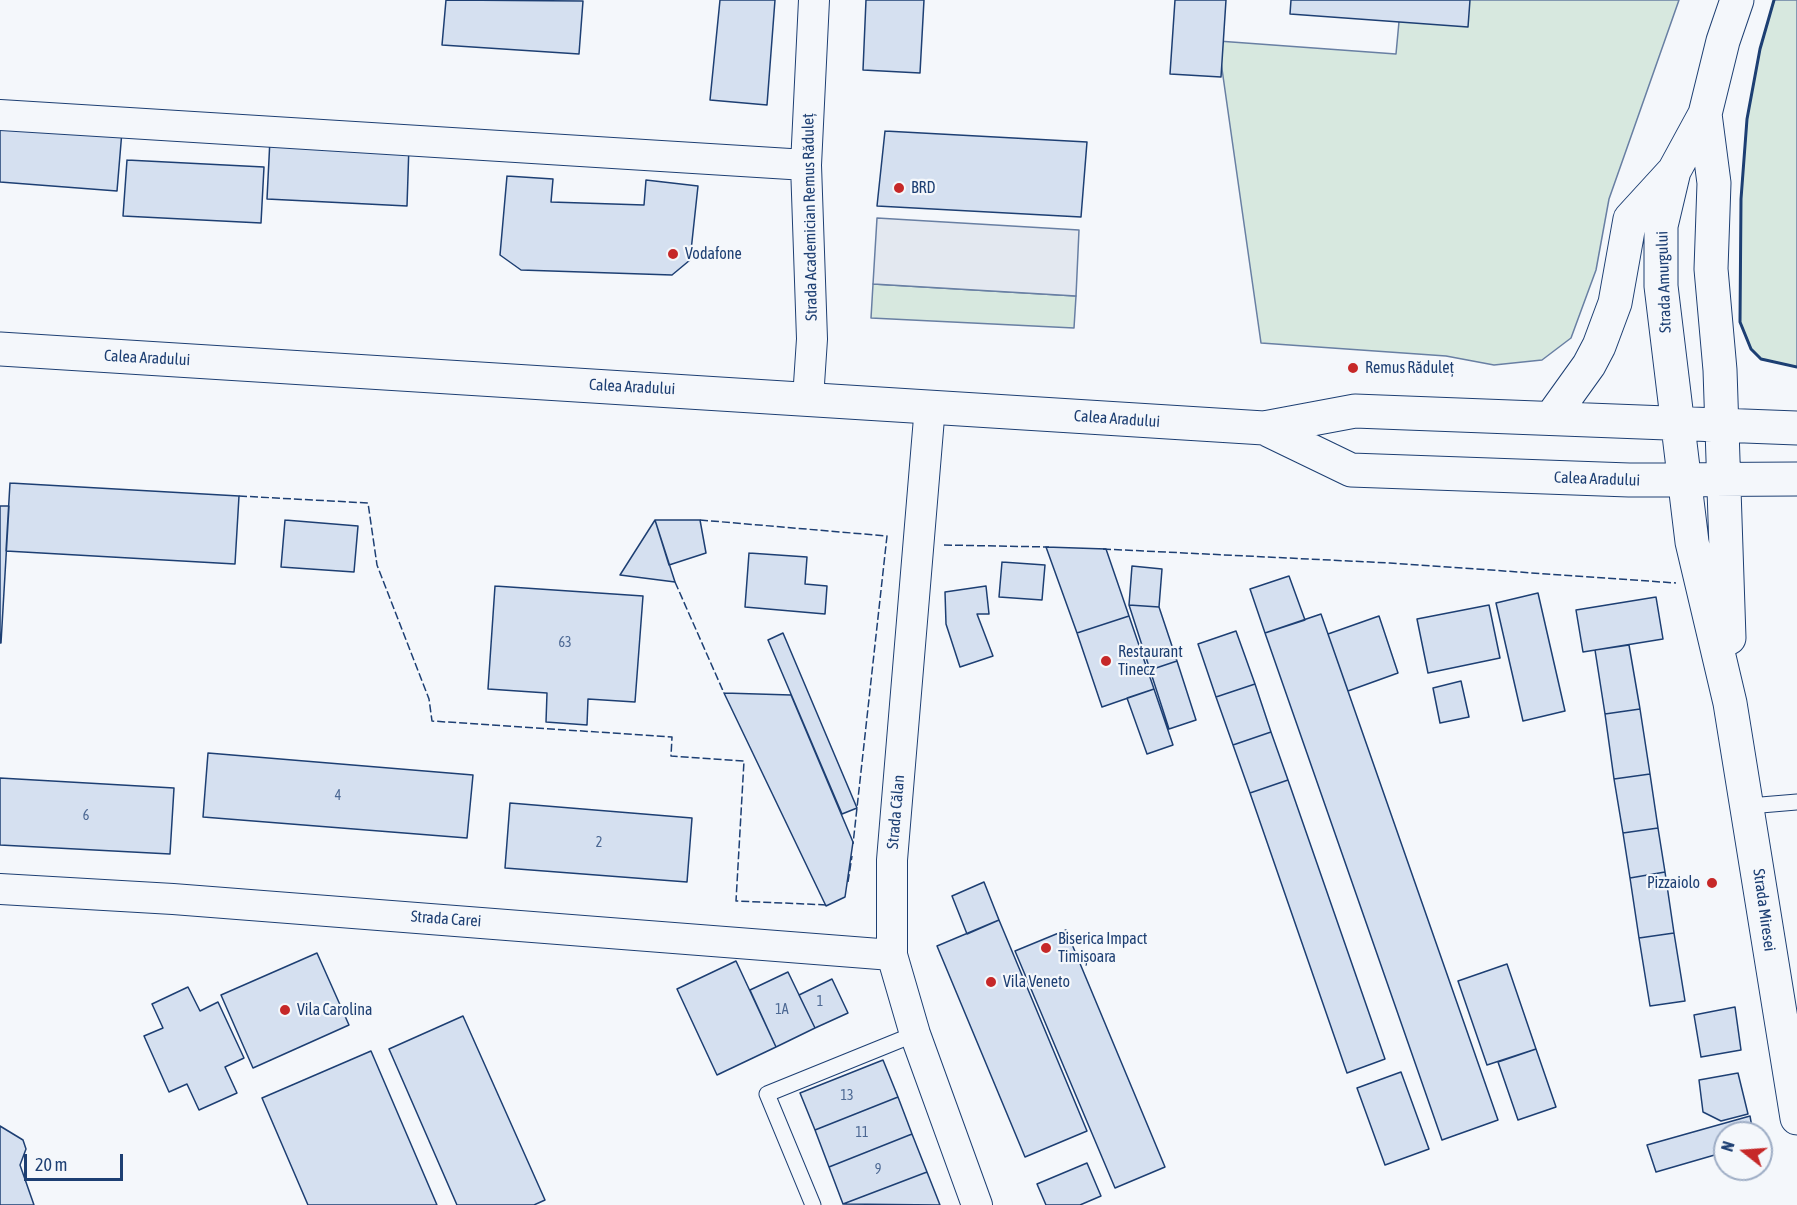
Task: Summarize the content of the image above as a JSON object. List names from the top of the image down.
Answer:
{
  "streets": {
    "main road": ["Strada Amurgului", "Calea Aradului", "Strada Miresei"],
    "street": ["Strada Academician Remus Răduleț", "Strada Călan", "Strada Carei"]
  },
  "crossings": [
    ["Strada Academician Remus Răduleț", "Calea Aradului"],
    ["Strada Amurgului", "Calea Aradului"],
    ["Strada Amurgului", "Strada Miresei"],
    ["Calea Aradului", "Strada Călan"],
    ["Calea Aradului", "Strada Miresei"],
    ["Strada Călan", "Strada Carei"]
  ],
  "places": [
    "BRD",
    "Vodafone",
    "Remus Răduleț",
    "Restaurant Tinecz",
    "Pizzaiolo",
    "Biserica Impact Timișoara",
    "Vila Veneto",
    "Vila Carolina"
  ],
  "house_numbers": [
    "63",
    "4",
    "6",
    "2",
    "1",
    "1A",
    "13",
    "11",
    "9"
  ],
  "scale_bar": "20 m",
  "north": "left"
}
